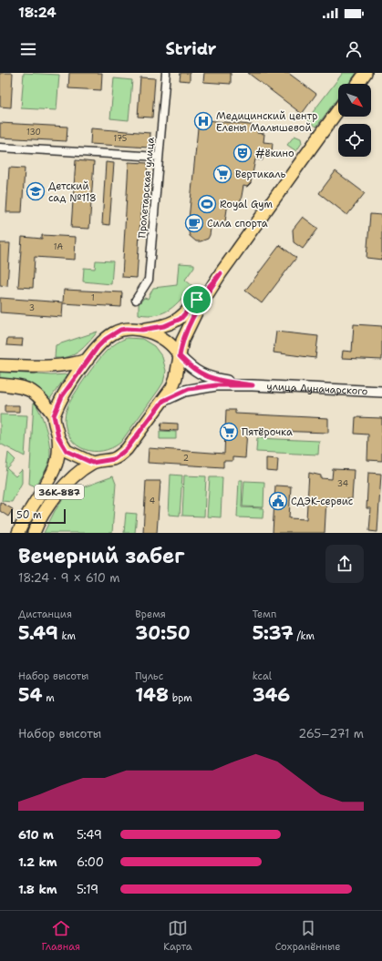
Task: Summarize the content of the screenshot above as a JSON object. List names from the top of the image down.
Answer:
{
  "streets": {
    "main road": ["улица Луначарского", "36К-887"],
    "street": ["Пролетарская улица"]
  },
  "crossings": [
    ["улица Луначарского", "36К-887"]
  ],
  "places": {
    "hospital": ["Медицинский центр Елены Малышевой"],
    "theatre": ["#ёкино"],
    "supermarket": ["Вертикаль", "Пятёрочка"],
    "school or university": ["Детский сад №118"],
    "sports": ["Royal Gym"],
    "cafe": ["Сила спорта"],
    "public building": ["СДЭК-сервис"]
  },
  "house_numbers": [
    "130",
    "175",
    "1А",
    "1",
    "3",
    "2",
    "34",
    "4"
  ],
  "scale_bar": "50 m",
  "north": "bottom right",
  "page": {
    "status": "18:24",
    "header": "Stridr",
    "scale": "50 m",
    "heading": ["Вечерний забег", "18:24 · 9 × 610 m"],
    "stats": [
      ["Дистанция", "5.49 km"],
      ["Время", "30:50"],
      ["Темп", "5:37 /km"],
      ["Набор высоты", "54 m"],
      ["Пульс", "148 bpm"],
      ["kcal", "346"]
    ],
    "chart": ["Набор высоты", "265–271 m"],
    "list": [
      {
        "name": "610 m",
        "note": "5:49"
      },
      {
        "name": "1.2 km",
        "note": "6:00"
      },
      {
        "name": "1.8 km",
        "note": "5:19"
      }
    ],
    "tabs": ["Главная", "Карта", "Сохранённые"]
  }
}
